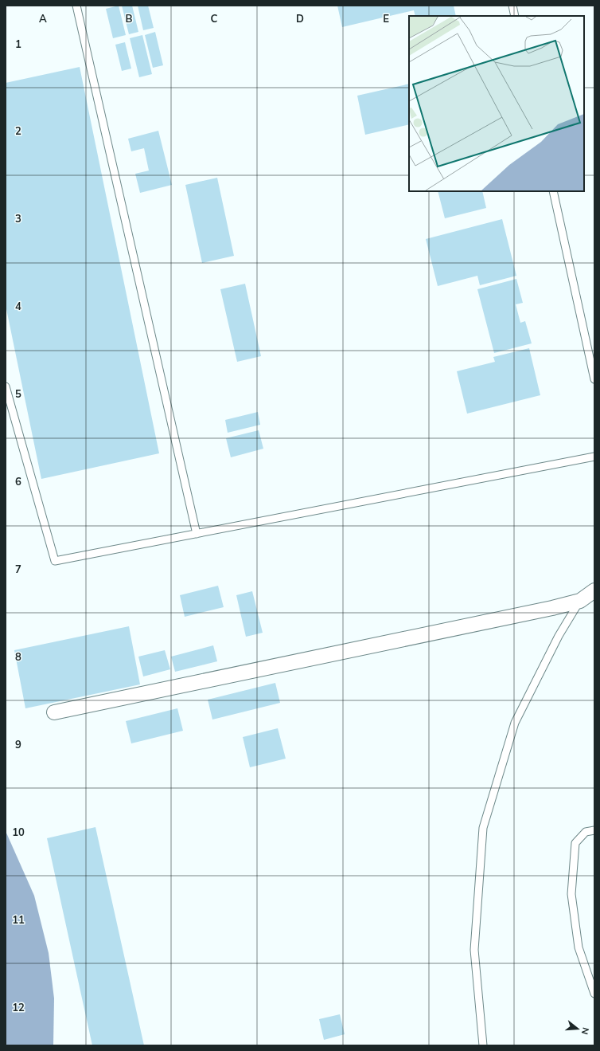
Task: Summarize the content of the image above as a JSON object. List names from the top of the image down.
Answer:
{
  "north": "right",
  "grid": {
    "columns": [
      "A",
      "B",
      "C",
      "D",
      "E"
    ],
    "rows": [
      "1",
      "2",
      "3",
      "4",
      "5",
      "6",
      "7",
      "8",
      "9",
      "10",
      "11",
      "12"
    ]
  }
}
